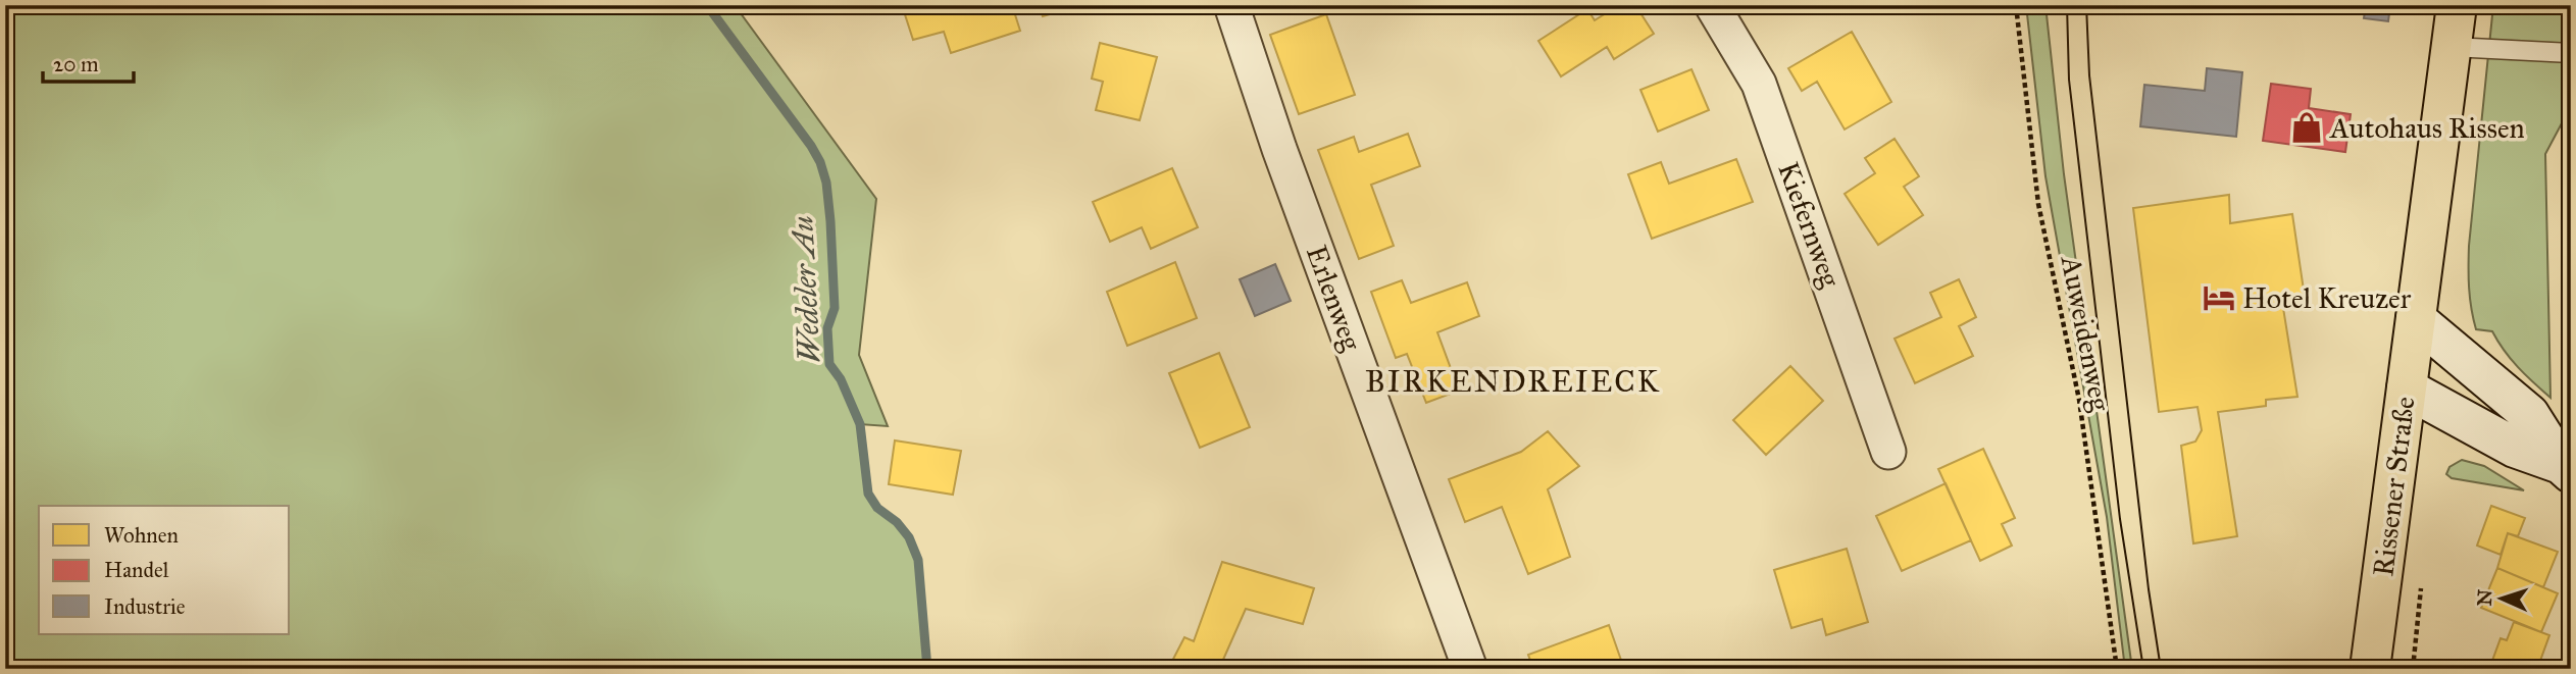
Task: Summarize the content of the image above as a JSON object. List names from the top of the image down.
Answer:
{
  "streets": {
    "main road": ["Rissener Straße"],
    "street": ["Kiefernweg", "Erlenweg"],
    "path": ["Auweidenweg"]
  },
  "districts": ["BIRKENDREIECK"],
  "water": ["Wedeler Au"],
  "places": {
    "shop": ["Autohaus Rissen"],
    "hotel": ["Hotel Kreuzer"]
  },
  "legend": ["Wohnen", "Handel", "Industrie"],
  "scale_bar": "20 m",
  "north": "left"
}
